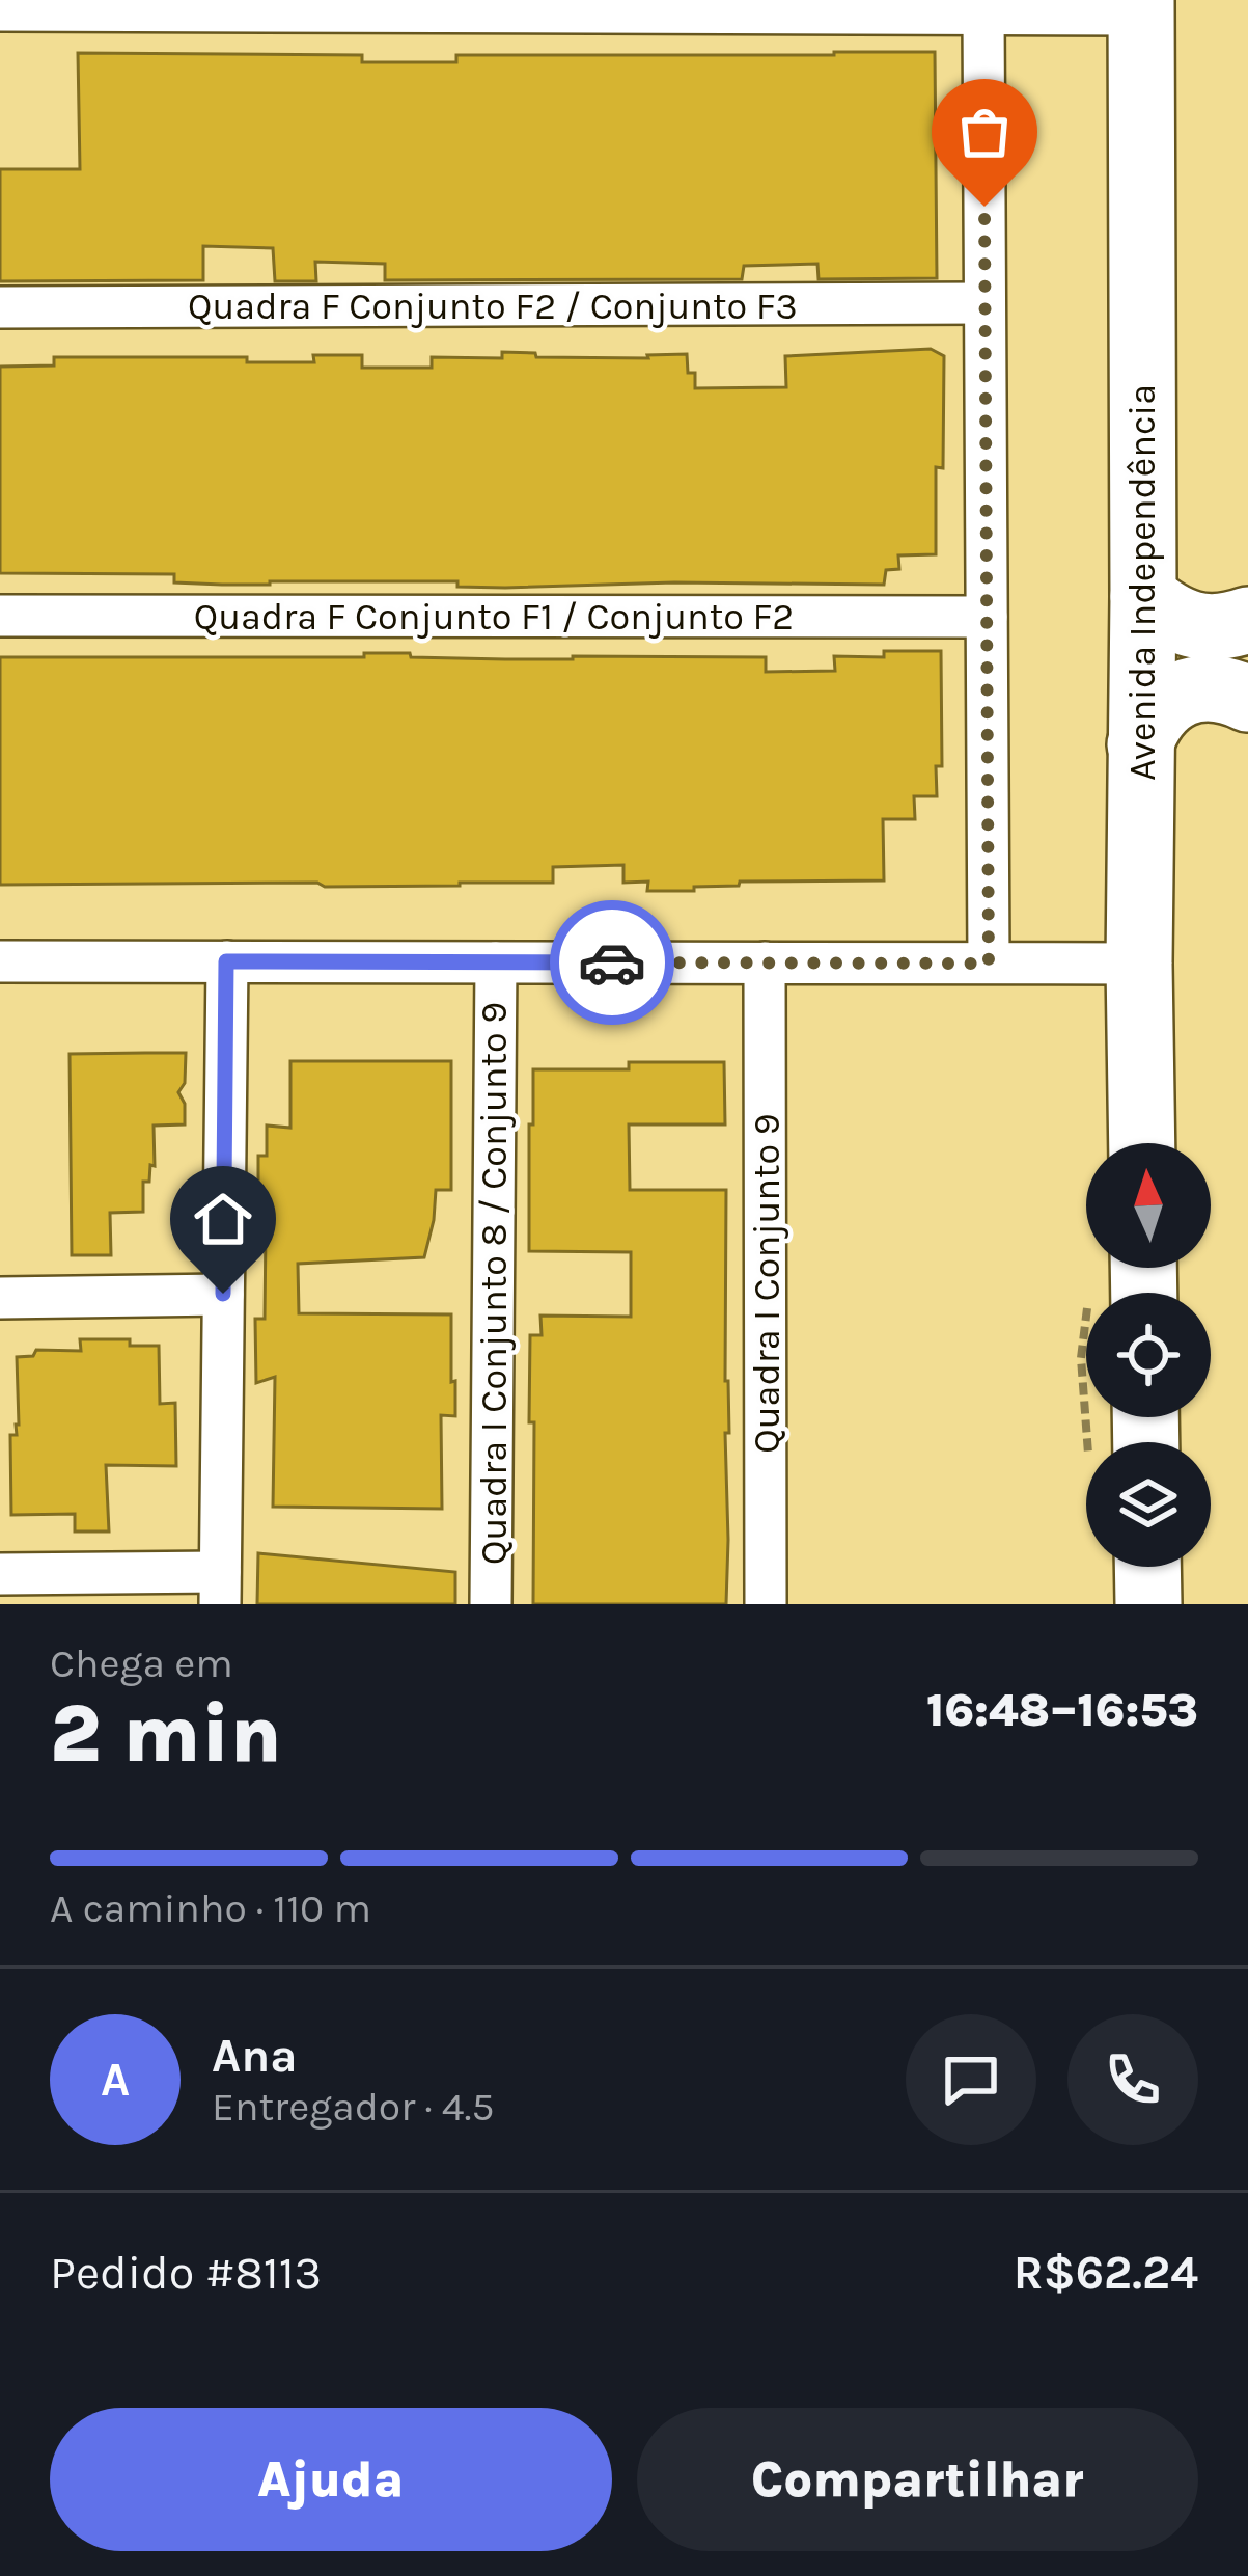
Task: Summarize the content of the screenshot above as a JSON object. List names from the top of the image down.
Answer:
{
  "streets": {
    "main road": ["Avenida Independência"],
    "street": [
      "Quadra F Conjunto F2 / Conjunto F3",
      "Quadra F Conjunto F1 / Conjunto F2",
      "Quadra I Conjunto 8 / Conjunto 9",
      "Quadra I Conjunto 9"
    ]
  },
  "north": "top",
  "page": {
    "heading": ["2 min", "Chega em", "16:48–16:53"],
    "panel": [
      "Ana",
      "Entregador · 4.5",
      "Pedido #8113",
      "R$62.24"
    ],
    "bar": "A caminho · 110 m",
    "round": "A",
    "buttons": ["Ajuda", "Compartilhar"]
  }
}
